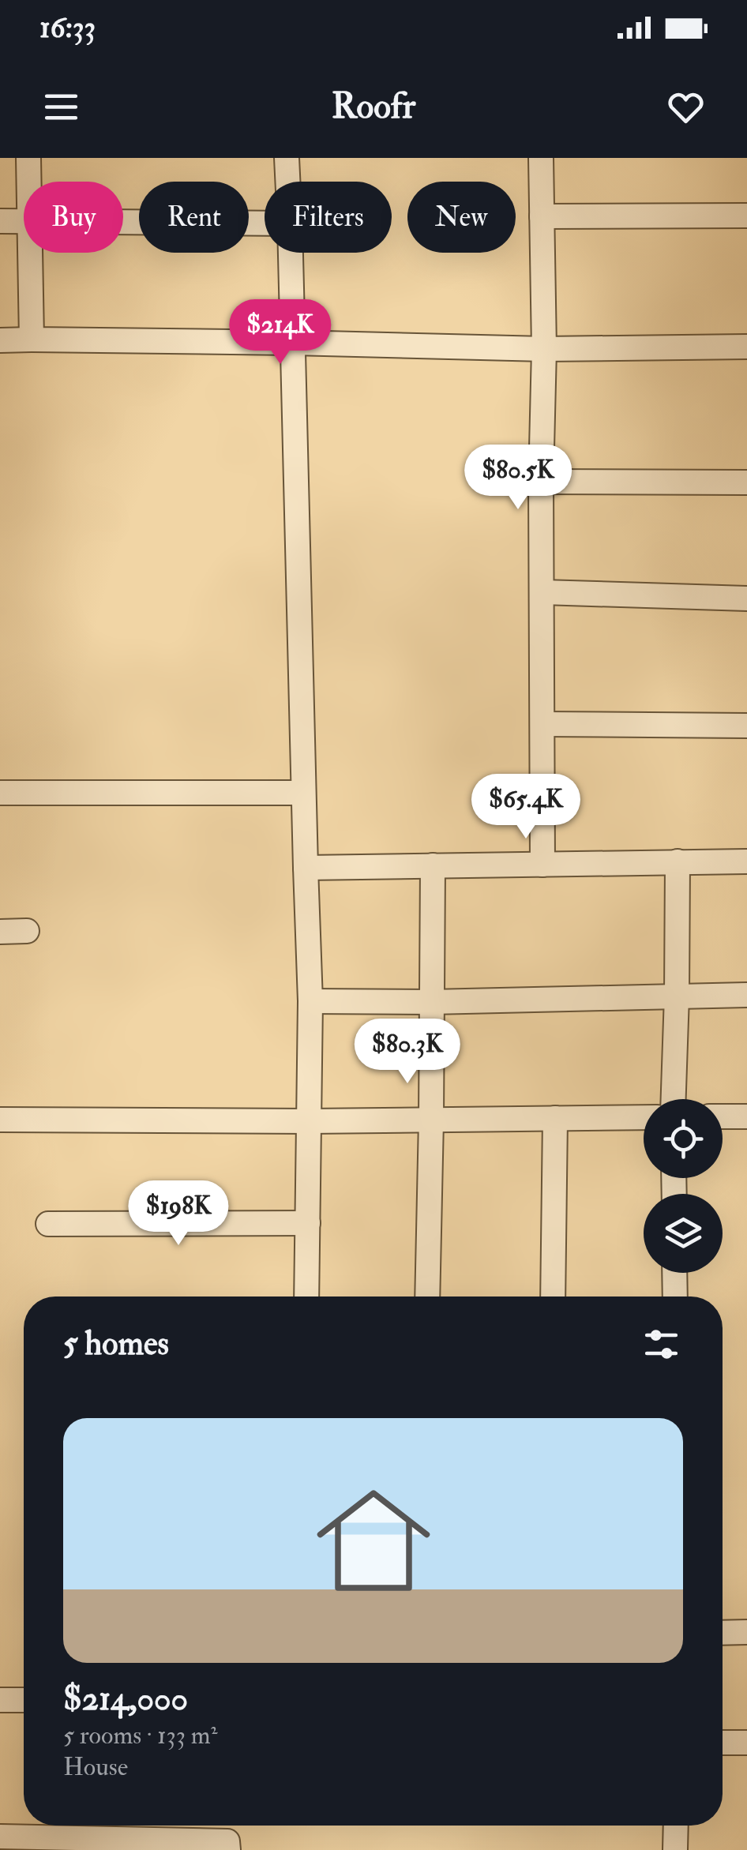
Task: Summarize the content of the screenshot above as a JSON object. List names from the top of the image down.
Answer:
{
  "page": {
    "status": "16:33",
    "header": "Roofr",
    "chip": [
      "Buy",
      "Rent",
      "Filters",
      "New"
    ],
    "price": [
      "$214K",
      "$80.5K",
      "$65.4K",
      "$80.3K",
      "$198K"
    ],
    "heading": "5 homes",
    "list": [
      {
        "name": "$214,000",
        "note": "5 rooms · 133 m² · House"
      }
    ]
  }
}
